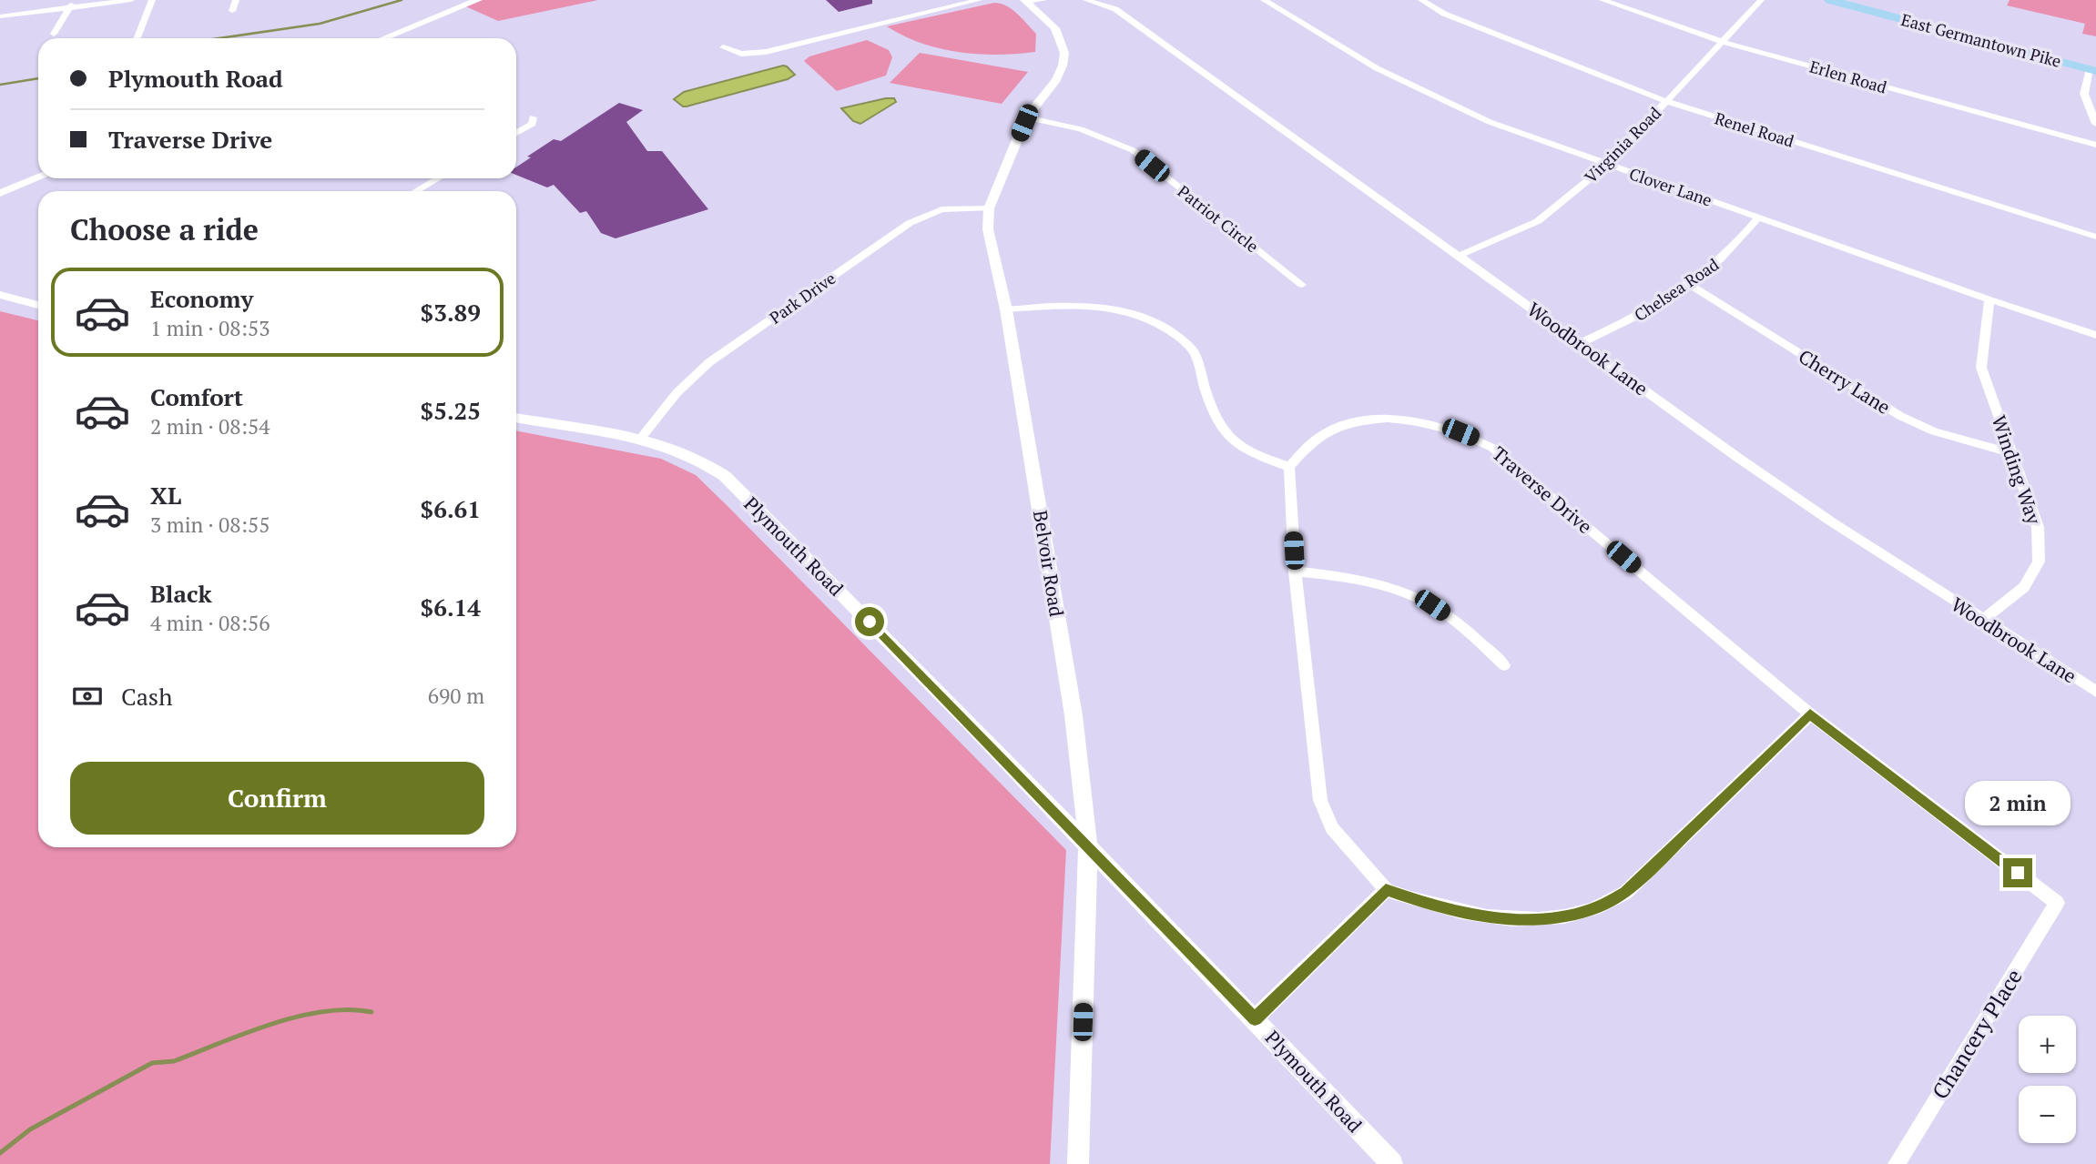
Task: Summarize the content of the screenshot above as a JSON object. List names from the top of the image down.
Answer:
{
  "streets": {
    "main road": ["East Germantown Pike"],
    "street": [
      "Erlen Road",
      "Renel Road",
      "Virginia Road",
      "Clover Lane",
      "Patriot Circle",
      "Chelsea Road",
      "Park Drive",
      "Woodbrook Lane",
      "Cherry Lane",
      "Winding Way",
      "Traverse Drive",
      "Plymouth Road",
      "Belvoir Road",
      "Chancery Place"
    ]
  },
  "crossings": [
    ["Erlen Road", "Virginia Road"],
    ["Renel Road", "Virginia Road"],
    ["Virginia Road", "Clover Lane"],
    ["Virginia Road", "Woodbrook Lane"],
    ["Clover Lane", "Chelsea Road"],
    ["Clover Lane", "Winding Way"],
    ["Patriot Circle", "Belvoir Road"],
    ["Chelsea Road", "Woodbrook Lane"],
    ["Chelsea Road", "Cherry Lane"],
    ["Park Drive", "Plymouth Road"],
    ["Park Drive", "Belvoir Road"],
    ["Woodbrook Lane", "Winding Way"],
    ["Cherry Lane", "Winding Way"],
    ["Traverse Drive", "Chancery Place"],
    ["Plymouth Road", "Belvoir Road"]
  ],
  "page": {
    "banner": ["Plymouth Road", "Traverse Drive"],
    "heading": "Choose a ride",
    "list": [
      {
        "name": "Economy",
        "note": "1 min · 08:53",
        "value": "$3.89"
      },
      {
        "name": "Comfort",
        "note": "2 min · 08:54",
        "value": "$5.25"
      },
      {
        "name": "XL",
        "note": "3 min · 08:55",
        "value": "$6.61"
      },
      {
        "name": "Black",
        "note": "4 min · 08:56",
        "value": "$6.14"
      }
    ],
    "pay": ["Cash", "690 m"],
    "buttons": "Confirm",
    "bubble": "2 min",
    "map_buttons": ["+", "−"]
  }
}
